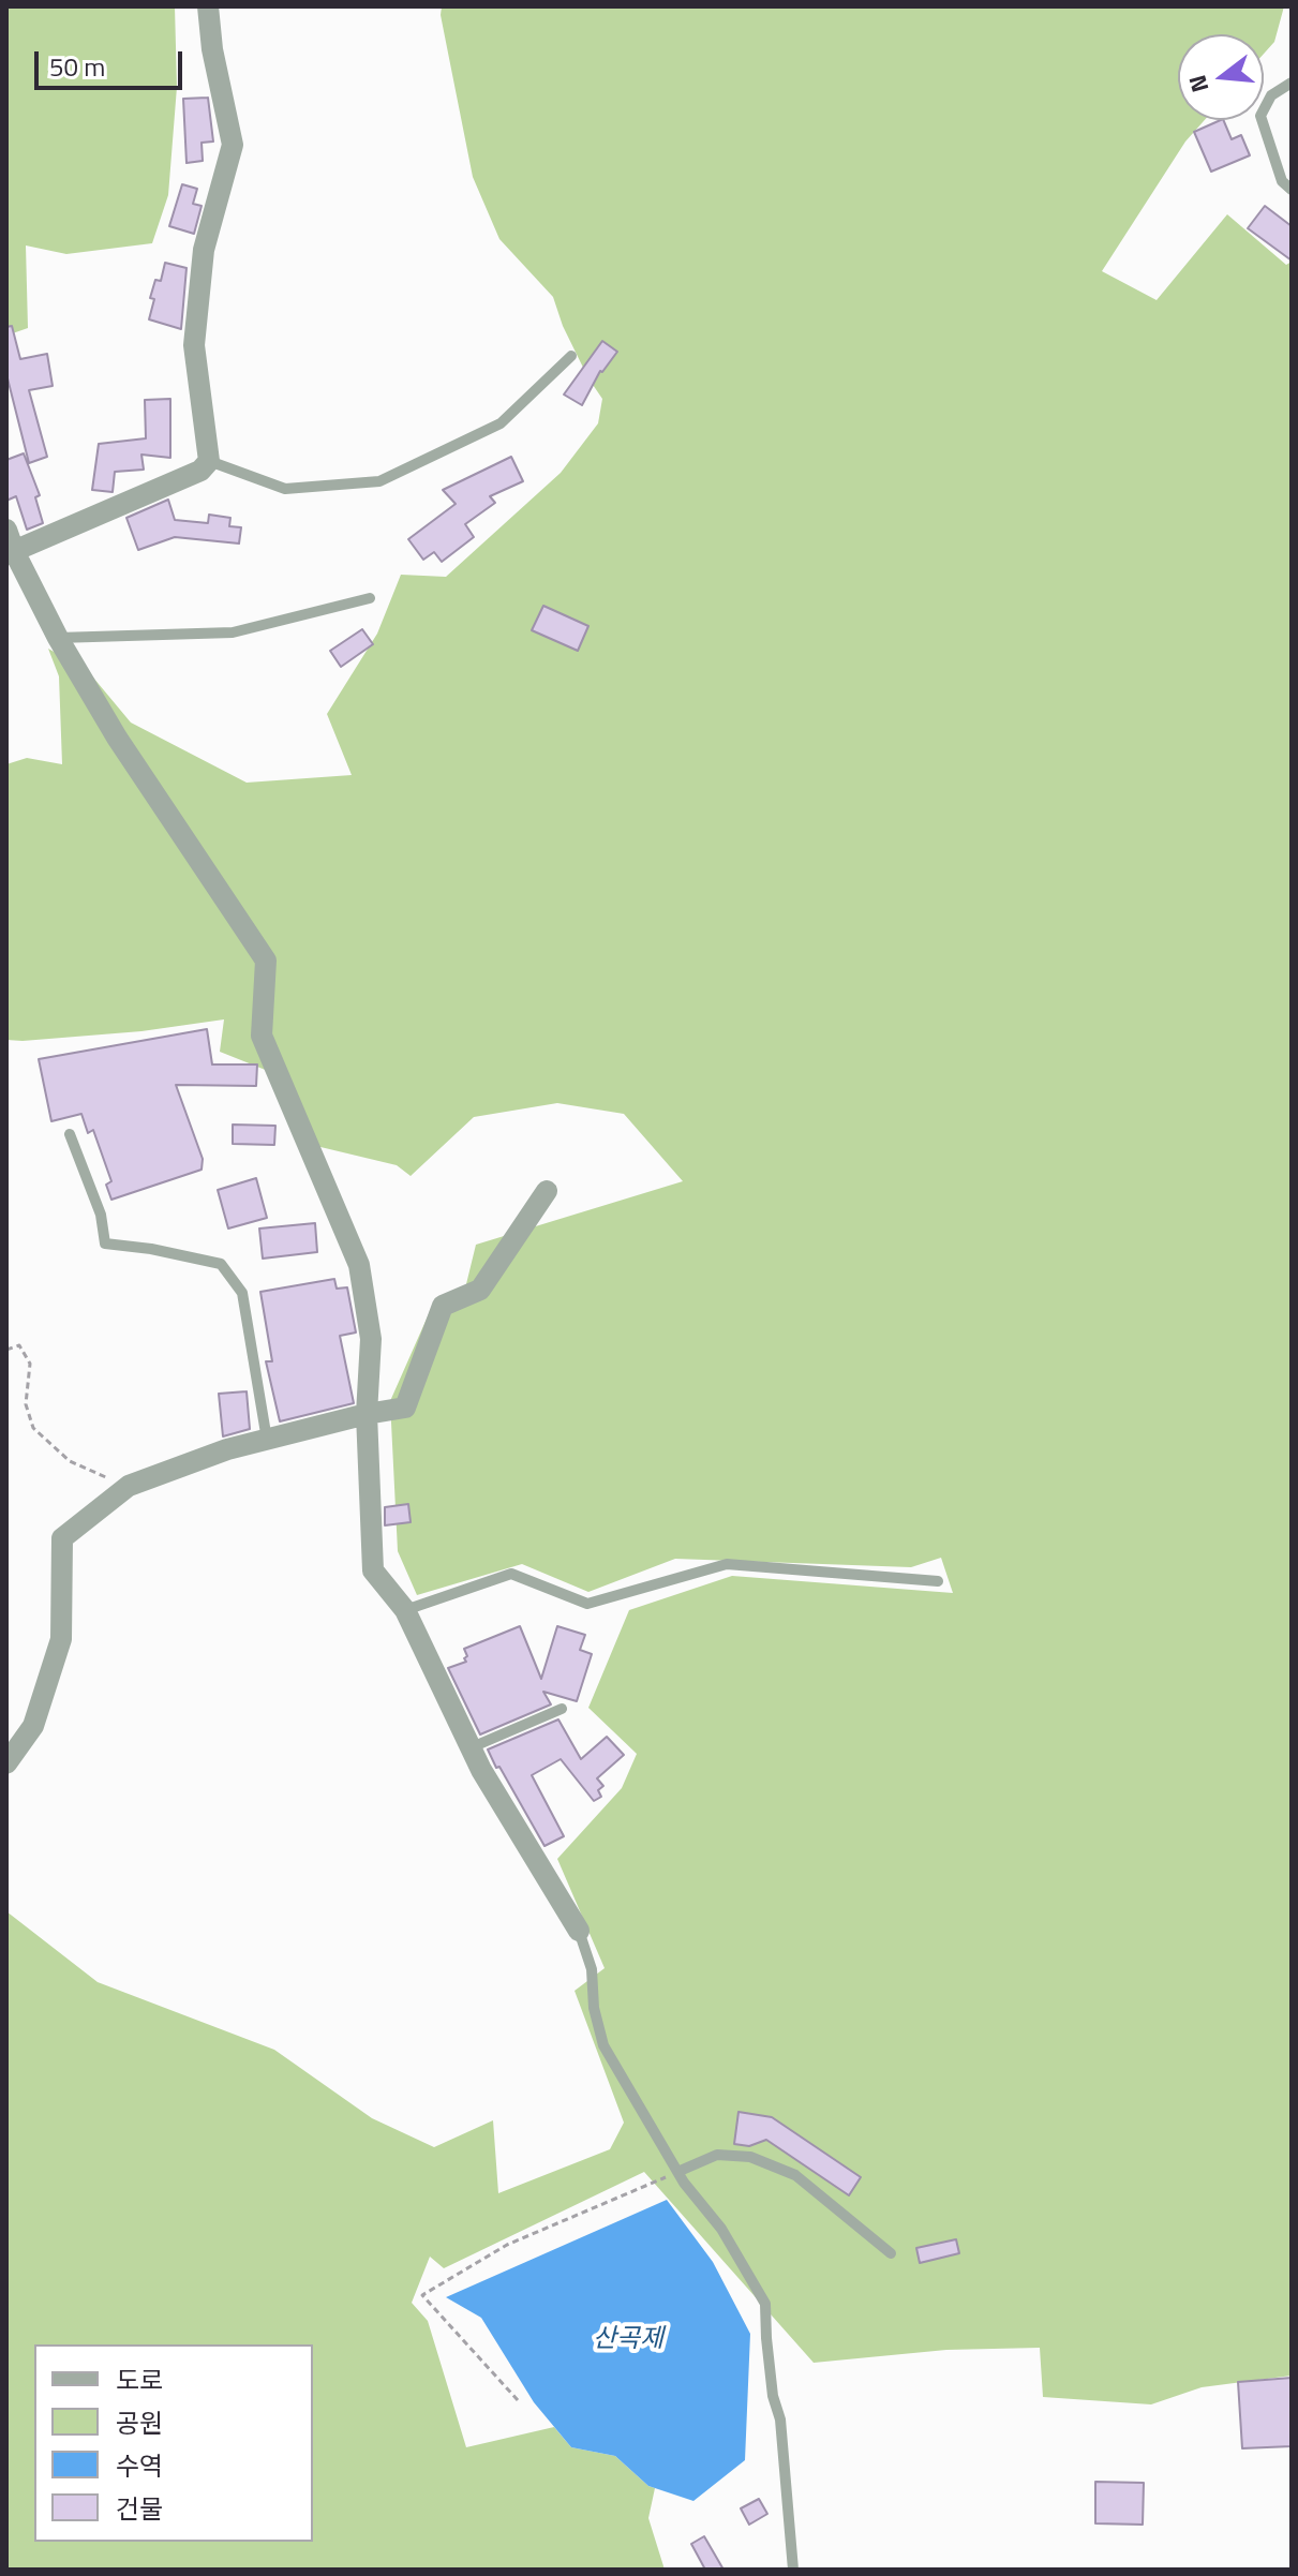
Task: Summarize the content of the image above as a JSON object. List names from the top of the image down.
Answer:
{
  "water": ["산곡제"],
  "legend": [
    "도로",
    "공원",
    "수역",
    "건물"
  ],
  "scale_bar": "50 m",
  "north": "left"
}
